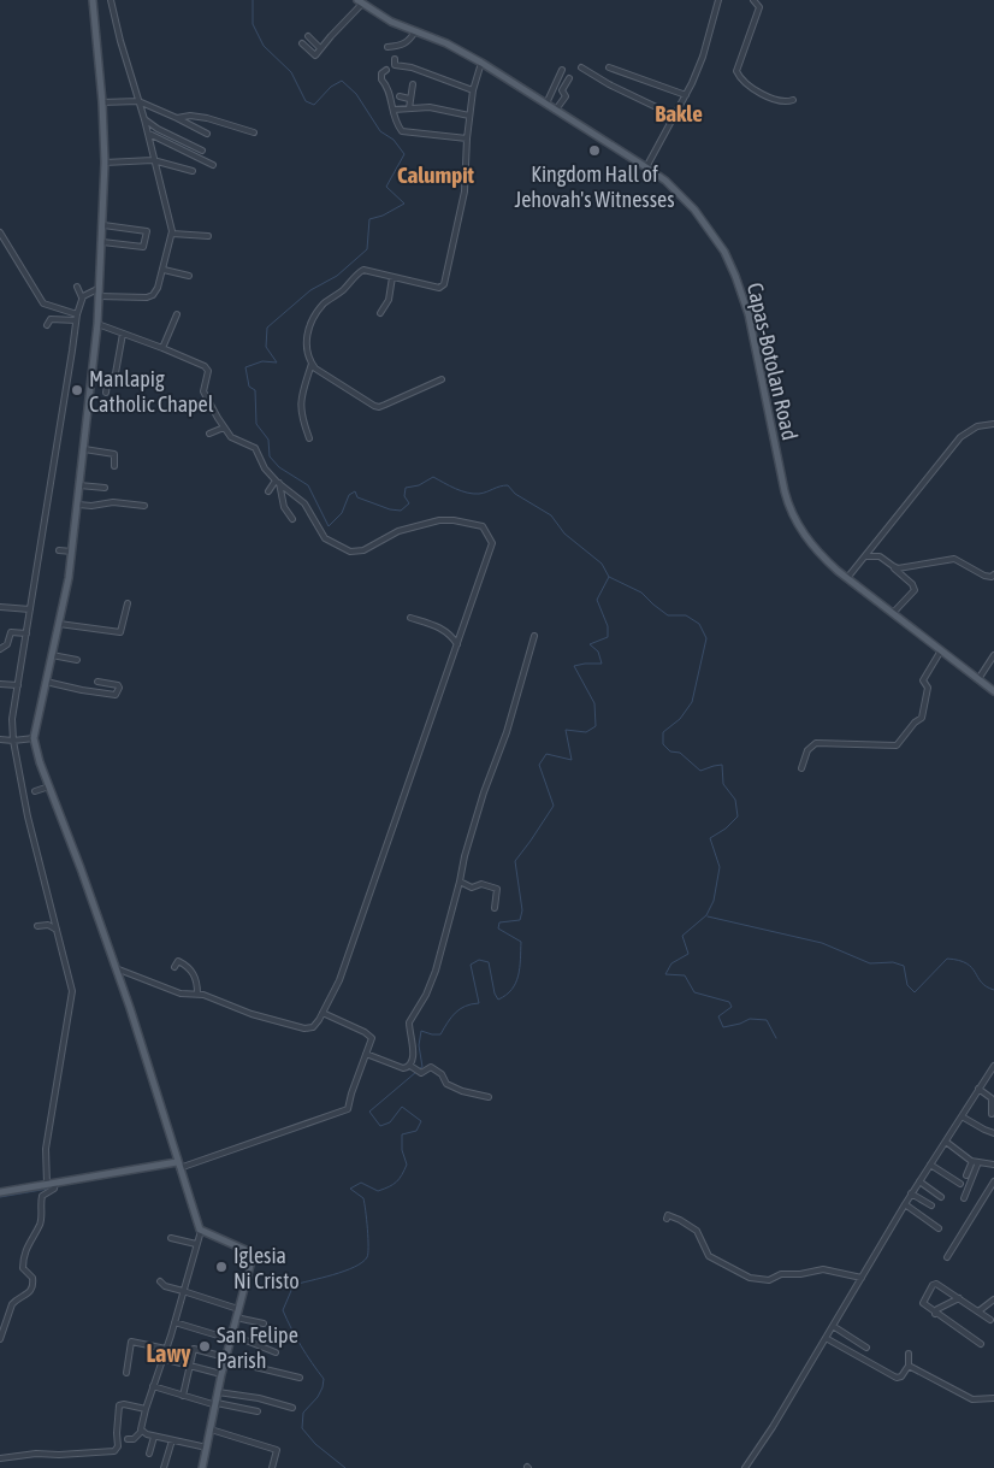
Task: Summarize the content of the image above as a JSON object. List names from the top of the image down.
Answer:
{
  "streets": {
    "main road": ["Capas-Botolan Road"]
  },
  "districts": ["Bakle", "Calumpit", "Lawy"],
  "places": [
    "Kingdom Hall of Jehovah's Witnesses",
    "Manlapig Catholic Chapel",
    "Iglesia Ni Cristo",
    "San Felipe Parish"
  ]
}
